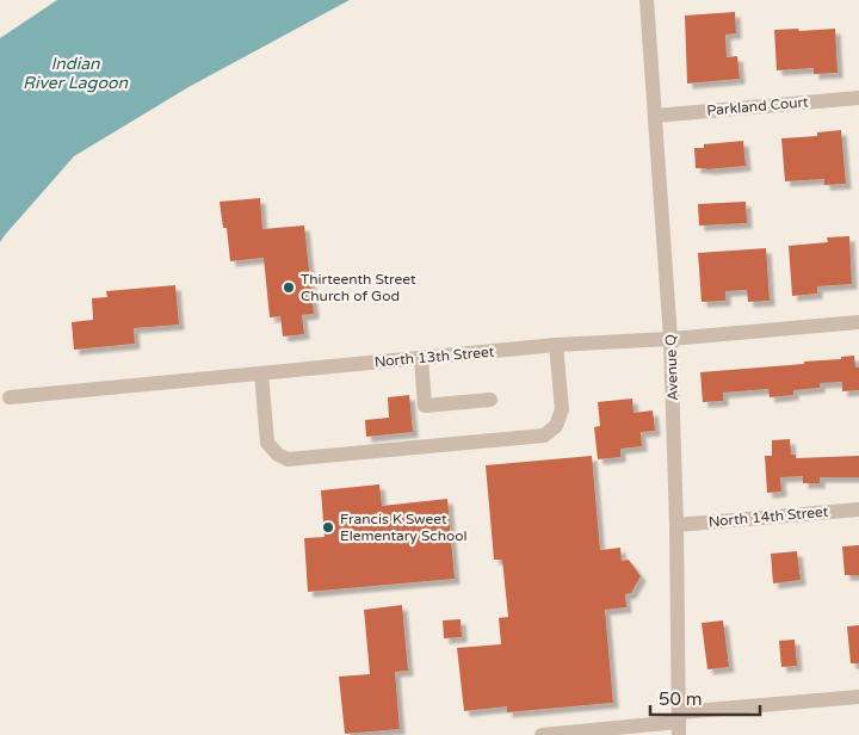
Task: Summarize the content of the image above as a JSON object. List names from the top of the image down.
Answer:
{
  "streets": {
    "street": [
      "Parkland Court",
      "North 13th Street",
      "Avenue Q",
      "North 14th Street"
    ]
  },
  "crossings": [
    ["Parkland Court", "Avenue Q"],
    ["North 13th Street", "Avenue Q"],
    ["Avenue Q", "North 14th Street"]
  ],
  "water": ["Indian River Lagoon"],
  "places": ["Thirteenth Street Church of God", "Francis K Sweet Elementary School"],
  "scale_bar": "50 m"
}
